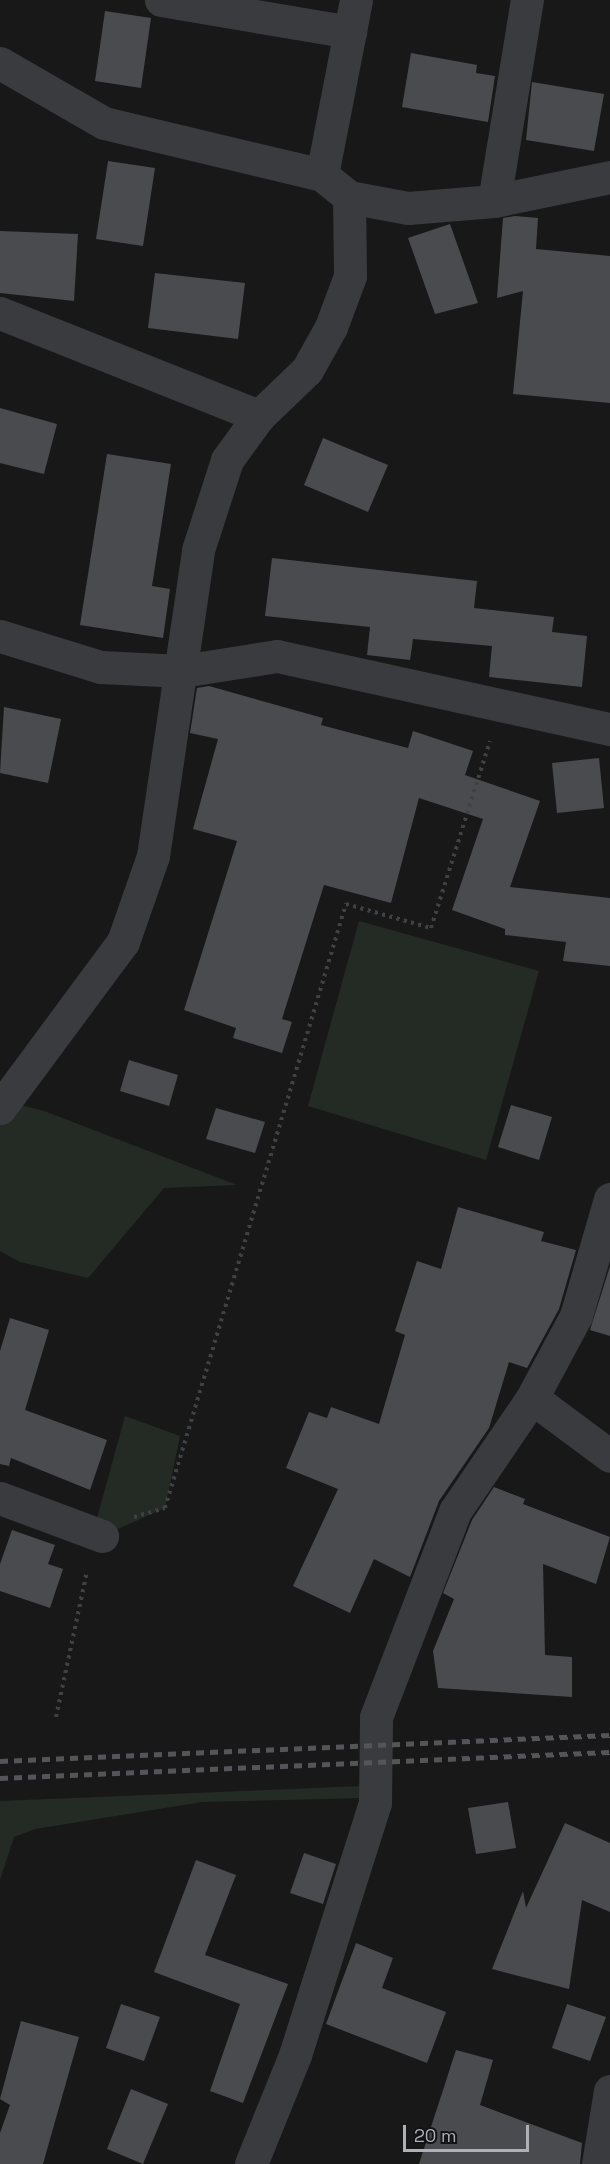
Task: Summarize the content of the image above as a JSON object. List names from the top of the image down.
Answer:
{
  "scale_bar": "20 m"
}
